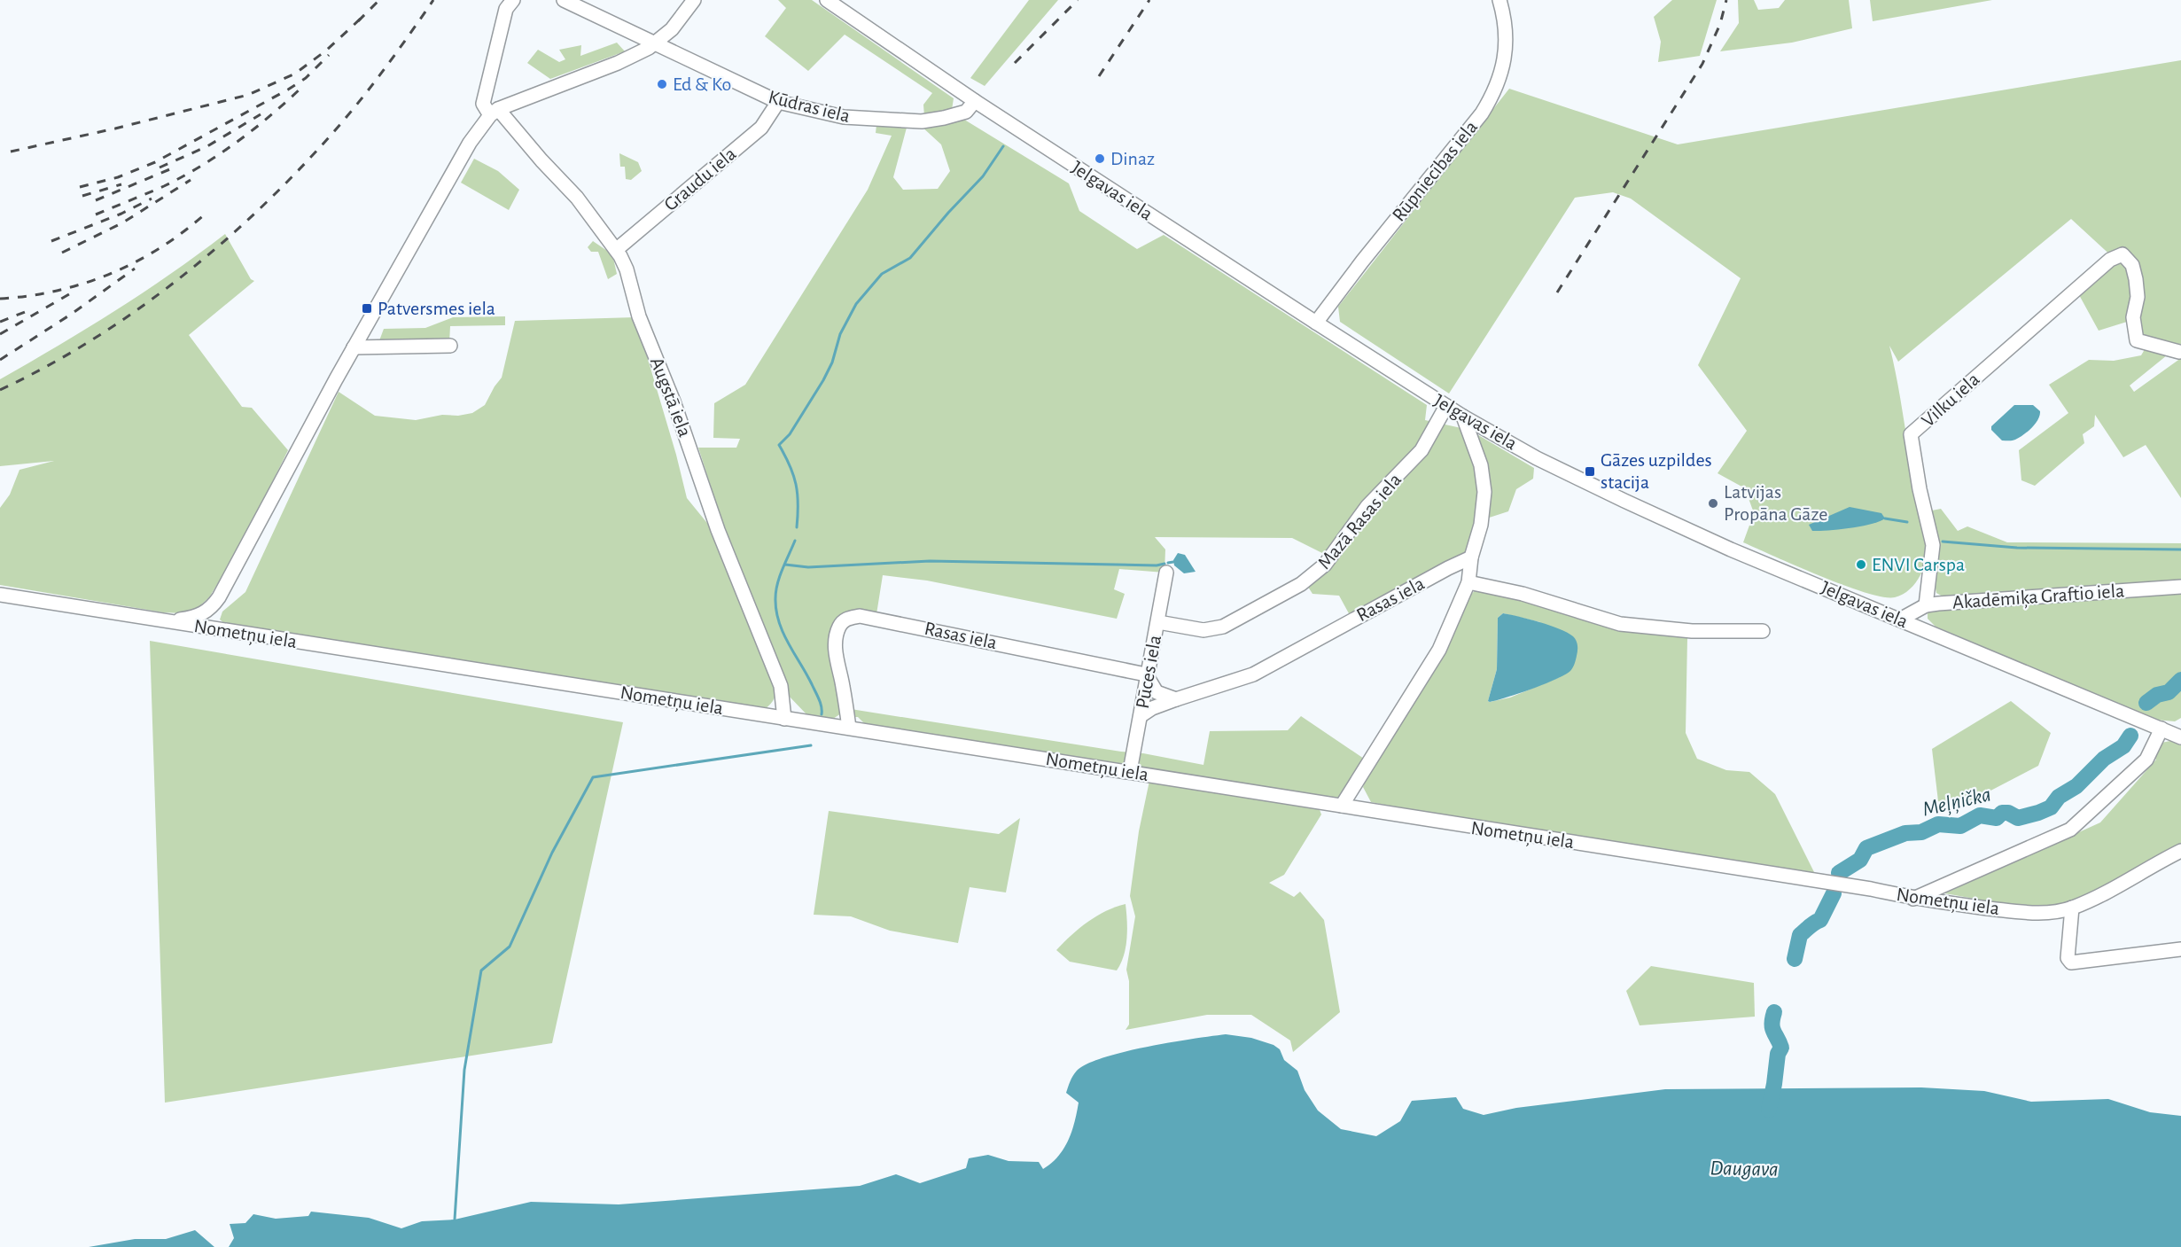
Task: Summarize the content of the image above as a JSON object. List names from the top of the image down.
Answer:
{
  "streets": {
    "street": [
      "Kūdras iela",
      "Rūpniecības iela",
      "Graudu iela",
      "Jelgavas iela",
      "Augstā iela",
      "Vilku iela",
      "Mazā Rasas iela",
      "Akadēmiķa Graftio iela",
      "Rasas iela",
      "Nometņu iela",
      "Pūces iela"
    ]
  },
  "crossings": [
    ["Kūdras iela", "Graudu iela"],
    ["Kūdras iela", "Jelgavas iela"],
    ["Rūpniecības iela", "Jelgavas iela"],
    ["Graudu iela", "Augstā iela"],
    ["Jelgavas iela", "Mazā Rasas iela"],
    ["Jelgavas iela", "Akadēmiķa Graftio iela"],
    ["Augstā iela", "Nometņu iela"],
    ["Vilku iela", "Akadēmiķa Graftio iela"],
    ["Mazā Rasas iela", "Pūces iela"],
    ["Rasas iela", "Nometņu iela"],
    ["Rasas iela", "Pūces iela"],
    ["Nometņu iela", "Pūces iela"]
  ],
  "water": ["Meļņička", "Daugava"],
  "places": {
    "other": [
      "Ed & Ko",
      "Dinaz",
      "Latvijas Propāna Gāze",
      "ENVI Carspa"
    ],
    "transit": ["Patversmes iela", "Gāzes uzpildes stacija"]
  }
}
